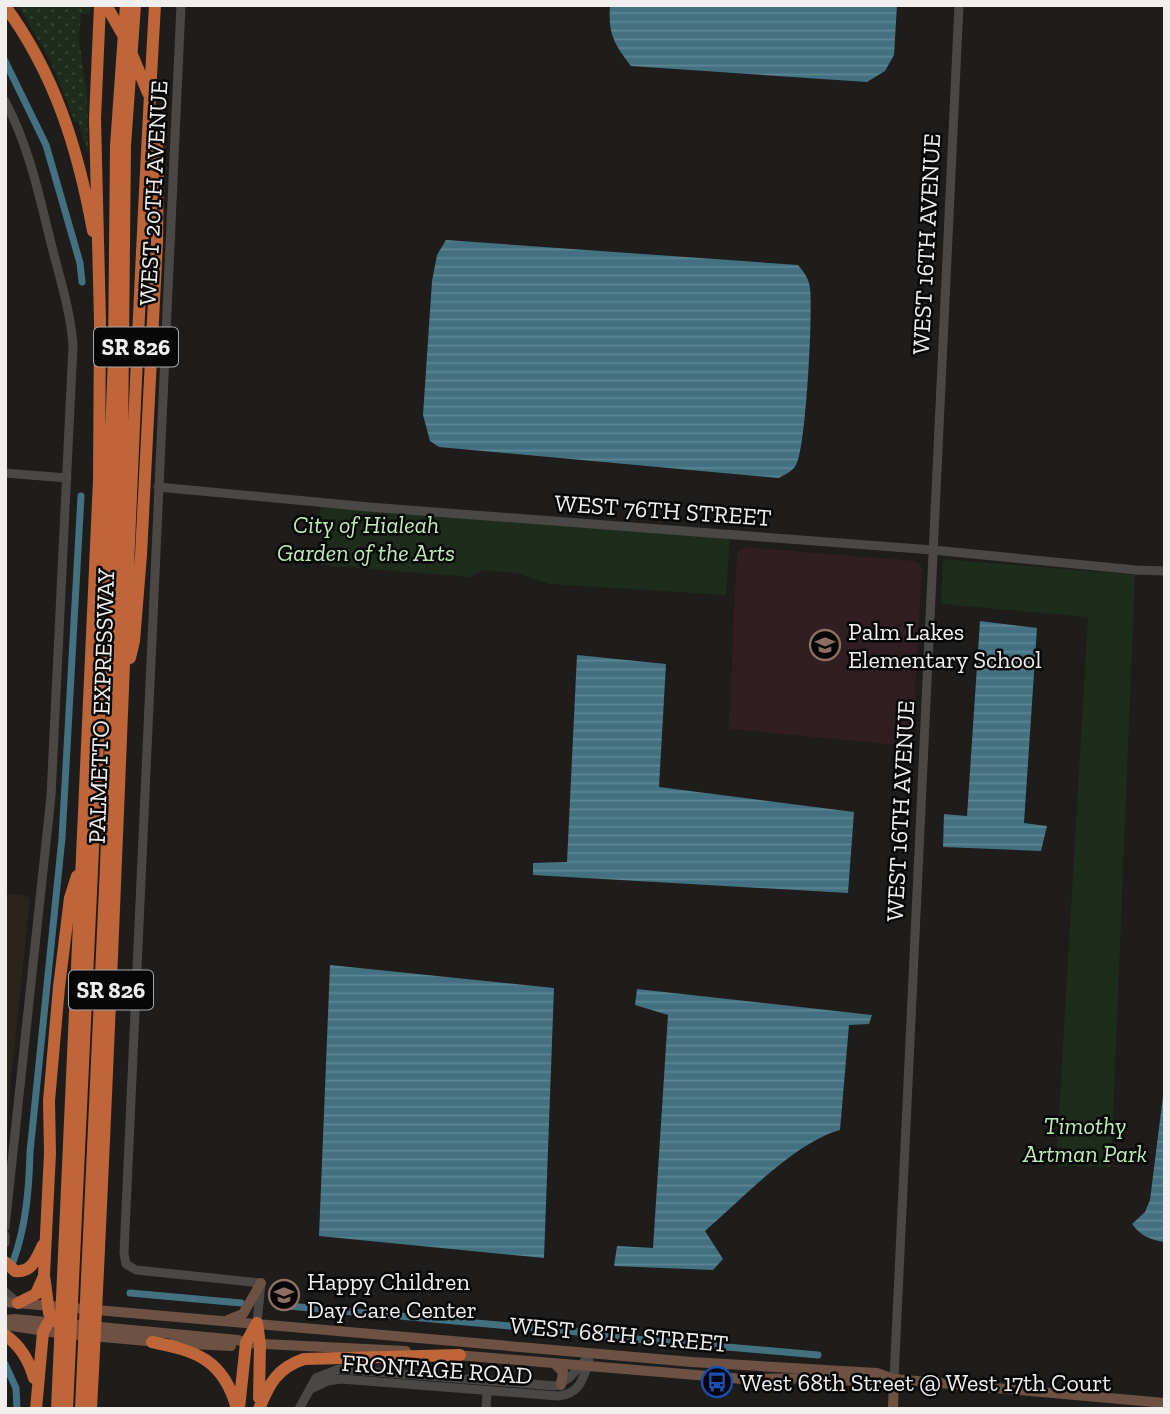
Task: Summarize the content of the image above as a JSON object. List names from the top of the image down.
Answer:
{
  "streets": {
    "highway": ["SR 826", "PALMETTO EXPRESSWAY"],
    "main road": ["WEST 16TH AVENUE", "WEST 68TH STREET"],
    "street": ["WEST 20TH AVENUE", "WEST 76TH STREET", "FRONTAGE ROAD"]
  },
  "crossings": [
    ["WEST 20TH AVENUE", "WEST 76TH STREET"],
    ["WEST 16TH AVENUE", "WEST 76TH STREET"],
    ["WEST 16TH AVENUE", "WEST 68TH STREET"],
    ["WEST 68TH STREET", "FRONTAGE ROAD"]
  ],
  "parks": ["City of Hialeah Garden of the Arts", "Timothy Artman Park"],
  "places": {
    "school or university": ["Palm Lakes Elementary School", "Happy Children Day Care Center"],
    "bus stop": ["West 68th Street @ West 17th Court"]
  }
}
